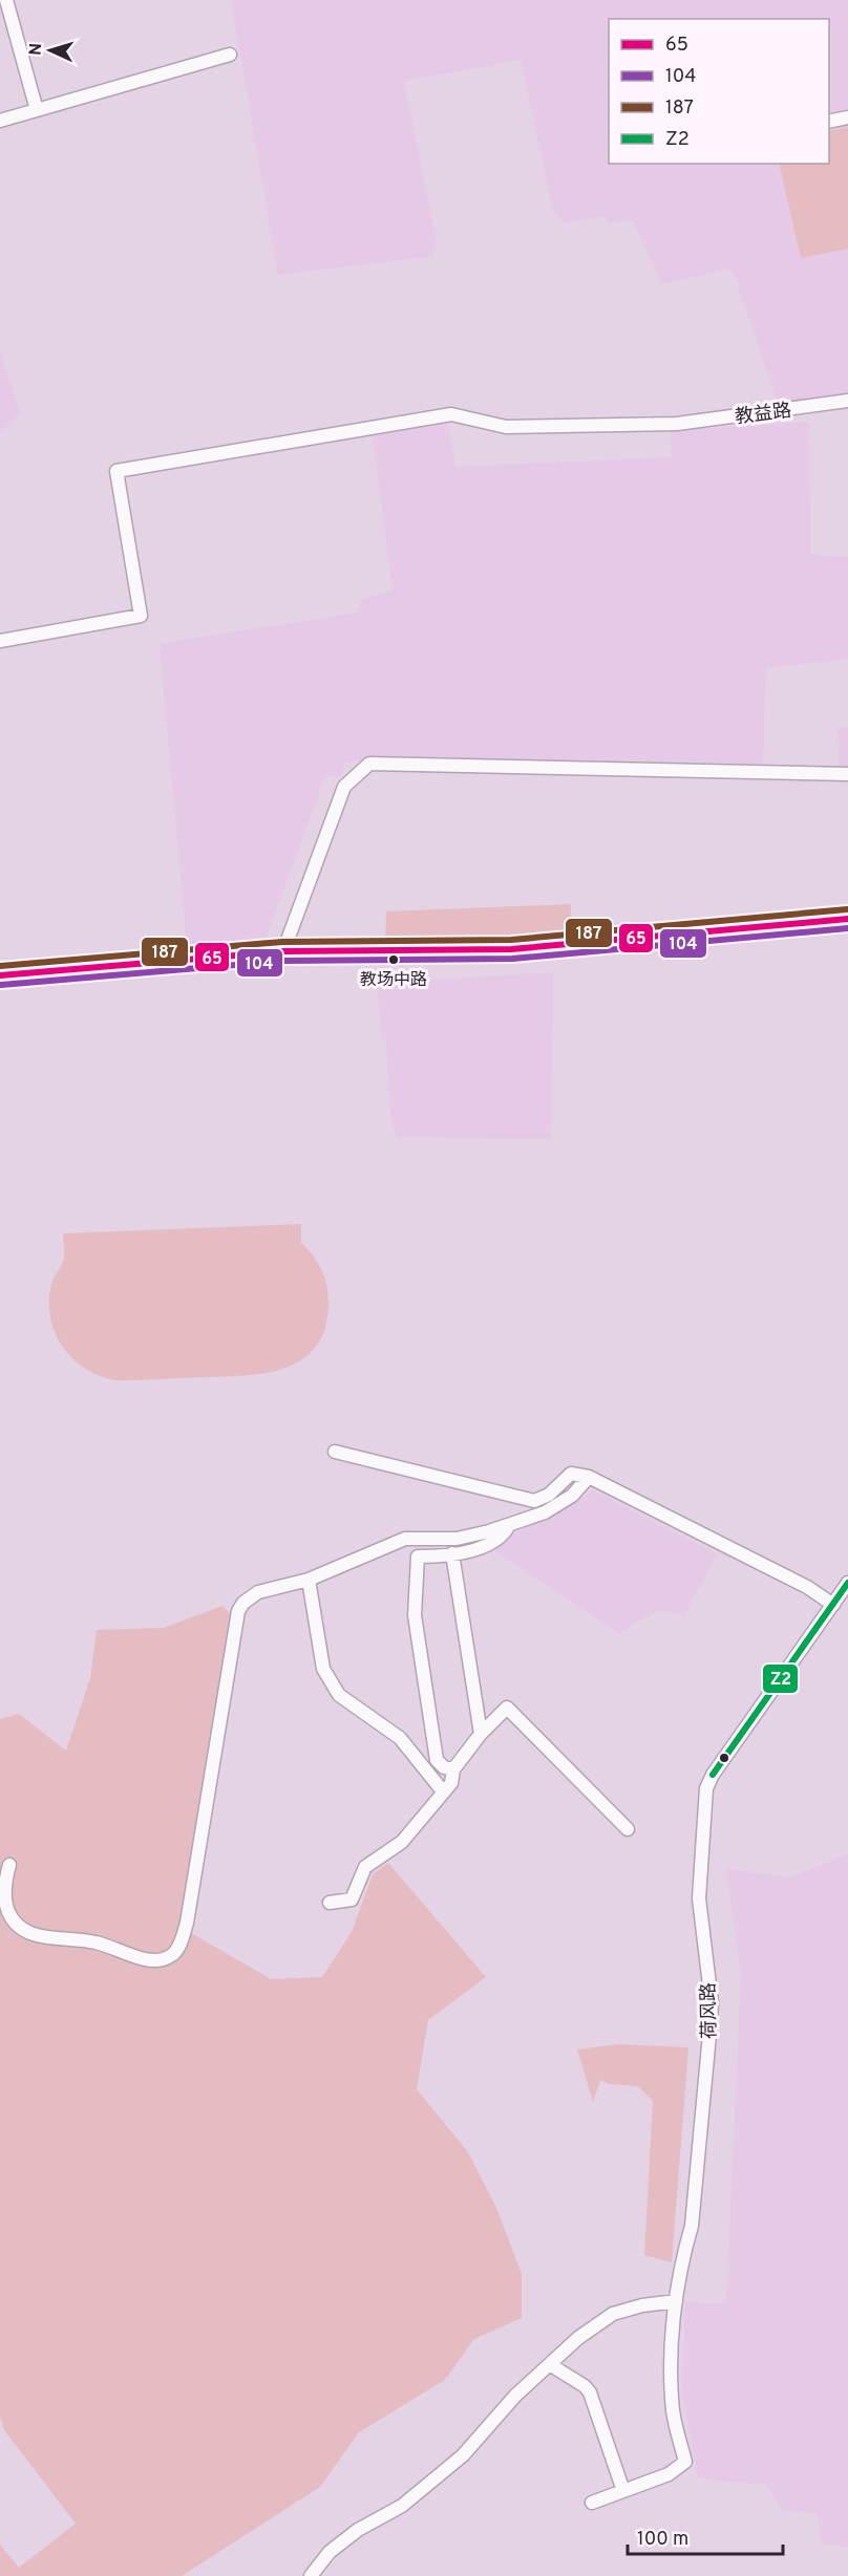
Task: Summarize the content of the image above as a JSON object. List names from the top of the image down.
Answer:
{
  "streets": {
    "street": ["教益路", "荷风路"]
  },
  "places": ["教场中路"],
  "lines": [
    "transit line 187",
    "transit line 65",
    "transit line 104",
    "transit line Z2"
  ],
  "legend": [
    "65",
    "104",
    "187",
    "Z2"
  ],
  "scale_bar": "100 m",
  "north": "left"
}
